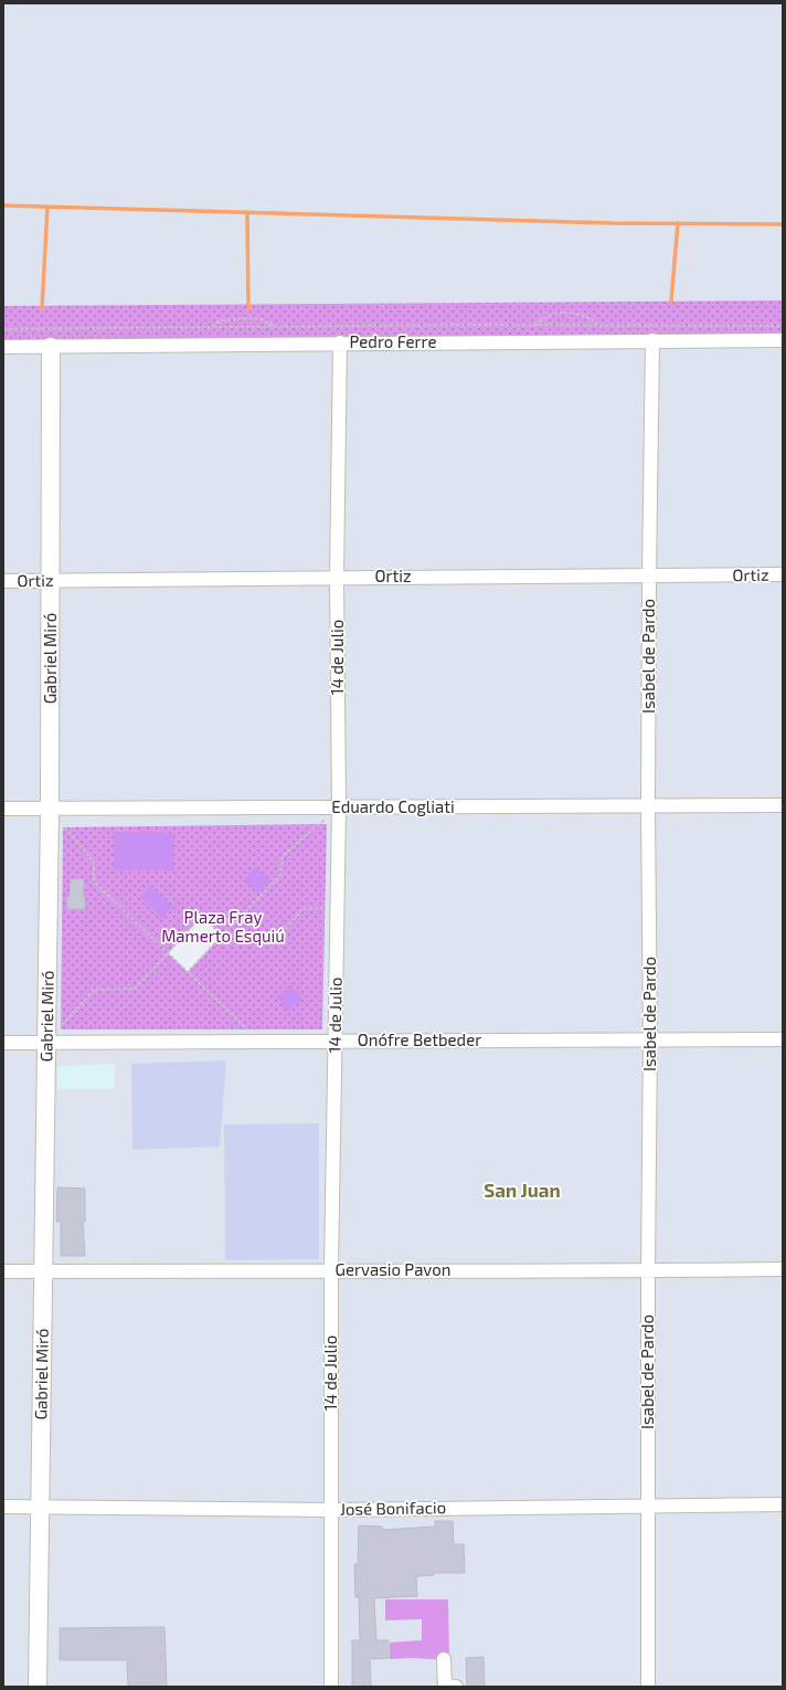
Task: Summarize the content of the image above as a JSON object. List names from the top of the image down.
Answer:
{
  "streets": {
    "street": [
      "Pedro Ferre",
      "Ortiz",
      "Isabel de Pardo",
      "14 de Julio",
      "Gabriel Miró",
      "Eduardo Cogliati",
      "Onófre Betbeder",
      "Gervasio Pavon",
      "José Bonifacio"
    ]
  },
  "crossings": [
    ["Pedro Ferre", "Isabel de Pardo"],
    ["Pedro Ferre", "14 de Julio"],
    ["Pedro Ferre", "Gabriel Miró"],
    ["Ortiz", "Isabel de Pardo"],
    ["Ortiz", "14 de Julio"],
    ["Ortiz", "Gabriel Miró"],
    ["Isabel de Pardo", "Eduardo Cogliati"],
    ["Isabel de Pardo", "Onófre Betbeder"],
    ["Isabel de Pardo", "Gervasio Pavon"],
    ["Isabel de Pardo", "José Bonifacio"],
    ["14 de Julio", "Eduardo Cogliati"],
    ["14 de Julio", "Onófre Betbeder"],
    ["14 de Julio", "Gervasio Pavon"],
    ["14 de Julio", "José Bonifacio"],
    ["Gabriel Miró", "Eduardo Cogliati"],
    ["Gabriel Miró", "Onófre Betbeder"],
    ["Gabriel Miró", "Gervasio Pavon"],
    ["Gabriel Miró", "José Bonifacio"]
  ],
  "districts": ["San Juan"],
  "parks": ["Plaza Fray Mamerto Esquiú"]
}
